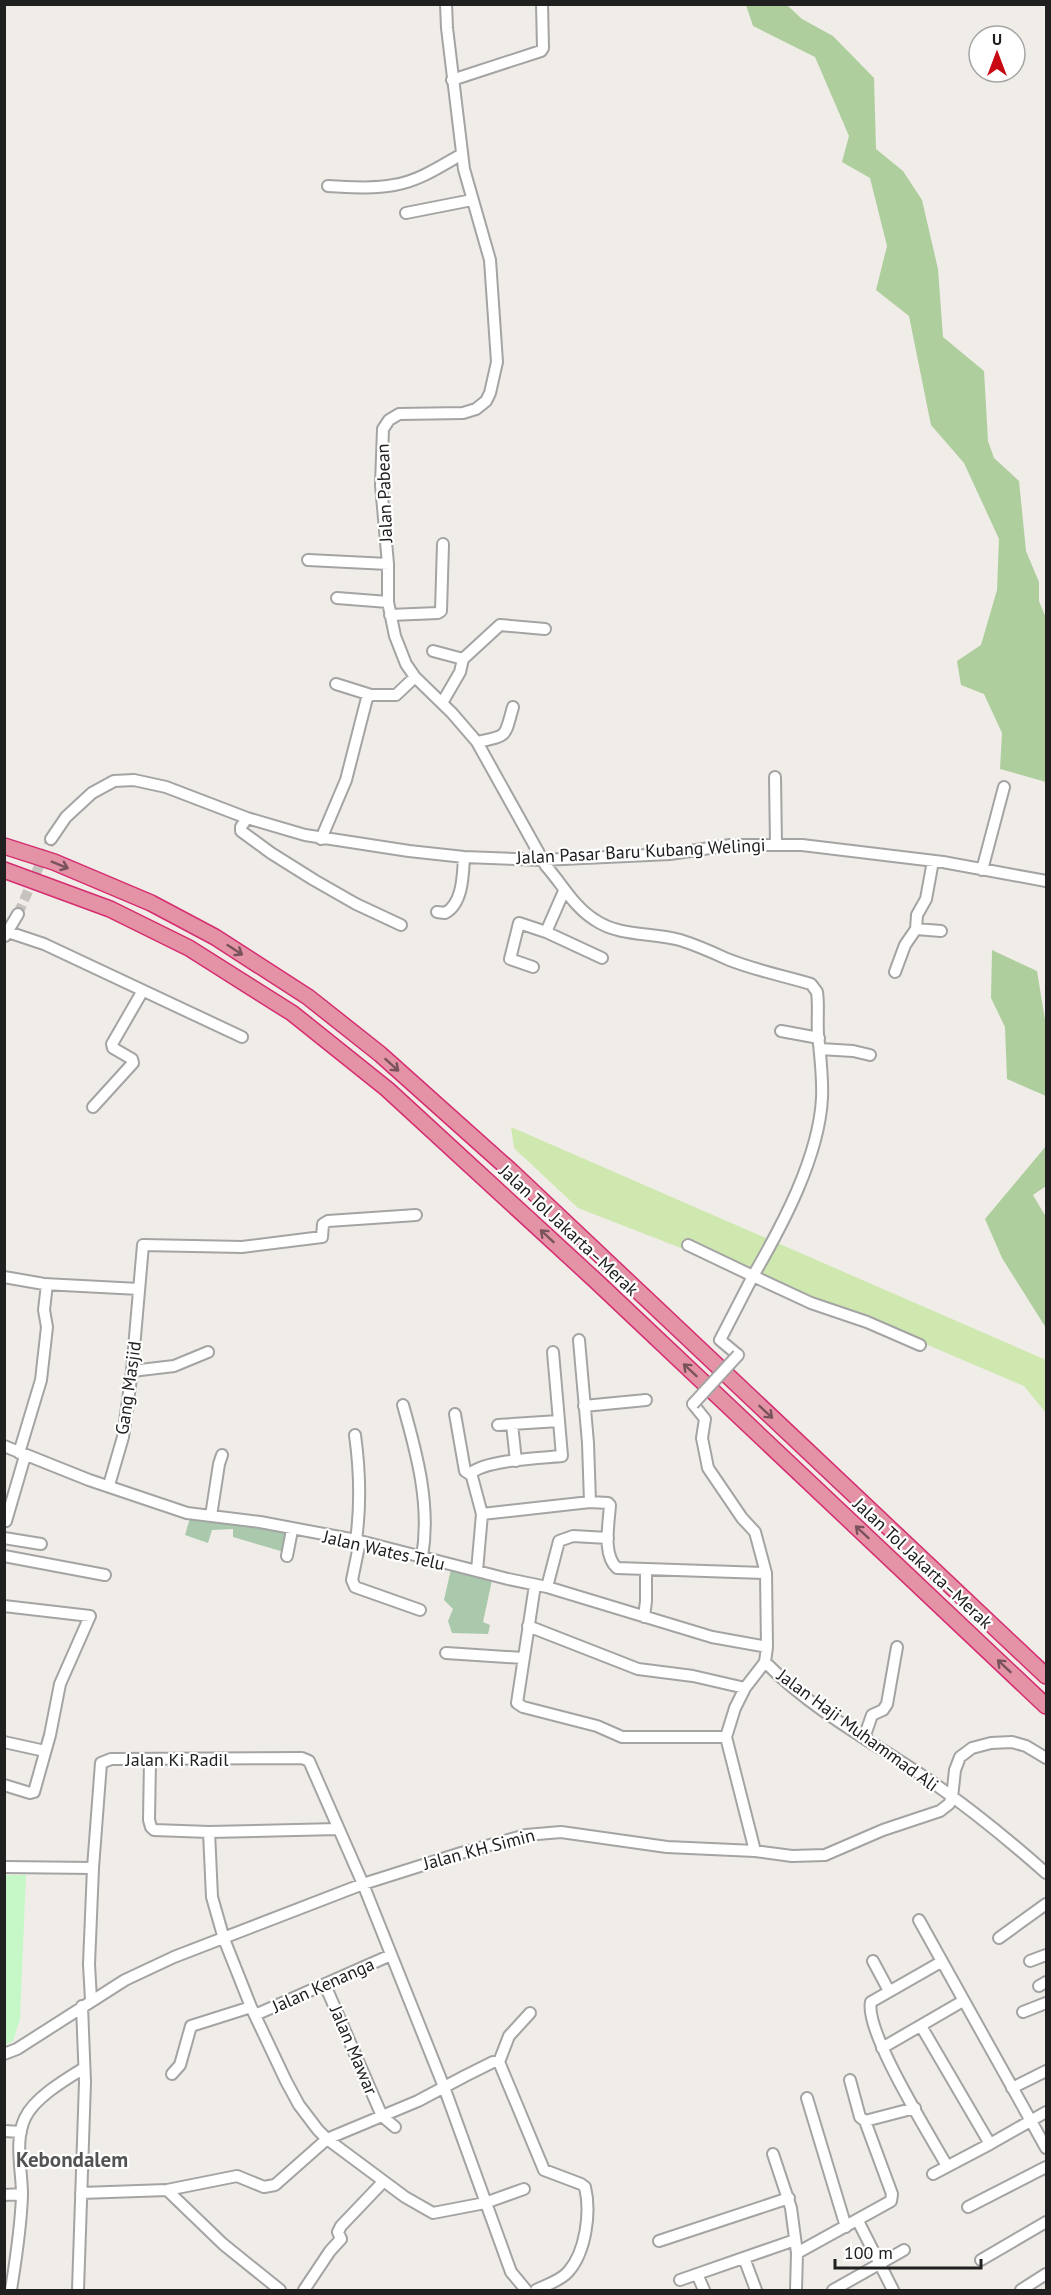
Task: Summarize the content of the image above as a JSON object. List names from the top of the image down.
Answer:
{
  "streets": {
    "highway": ["Jalan Tol Jakarta–Merak"],
    "street": [
      "Jalan Pabean",
      "Jalan Pasar Baru Kubang Welingi",
      "Gang Masjid",
      "Jalan Wates Telu",
      "Jalan Haji Muhammad Ali",
      "Jalan Ki Radil",
      "Jalan KH Simin",
      "Jalan Kenanga",
      "Jalan Mawar"
    ]
  },
  "crossings": [
    ["Jalan Pabean", "Jalan Pasar Baru Kubang Welingi"],
    ["Gang Masjid", "Jalan Wates Telu"],
    ["Jalan Haji Muhammad Ali", "Jalan KH Simin"],
    ["Jalan Ki Radil", "Jalan KH Simin"],
    ["Jalan Ki Radil", "Jalan Kenanga"],
    ["Jalan Kenanga", "Jalan Mawar"]
  ],
  "districts": ["Kebondalem"],
  "scale_bar": "100 m",
  "north": "top"
}
